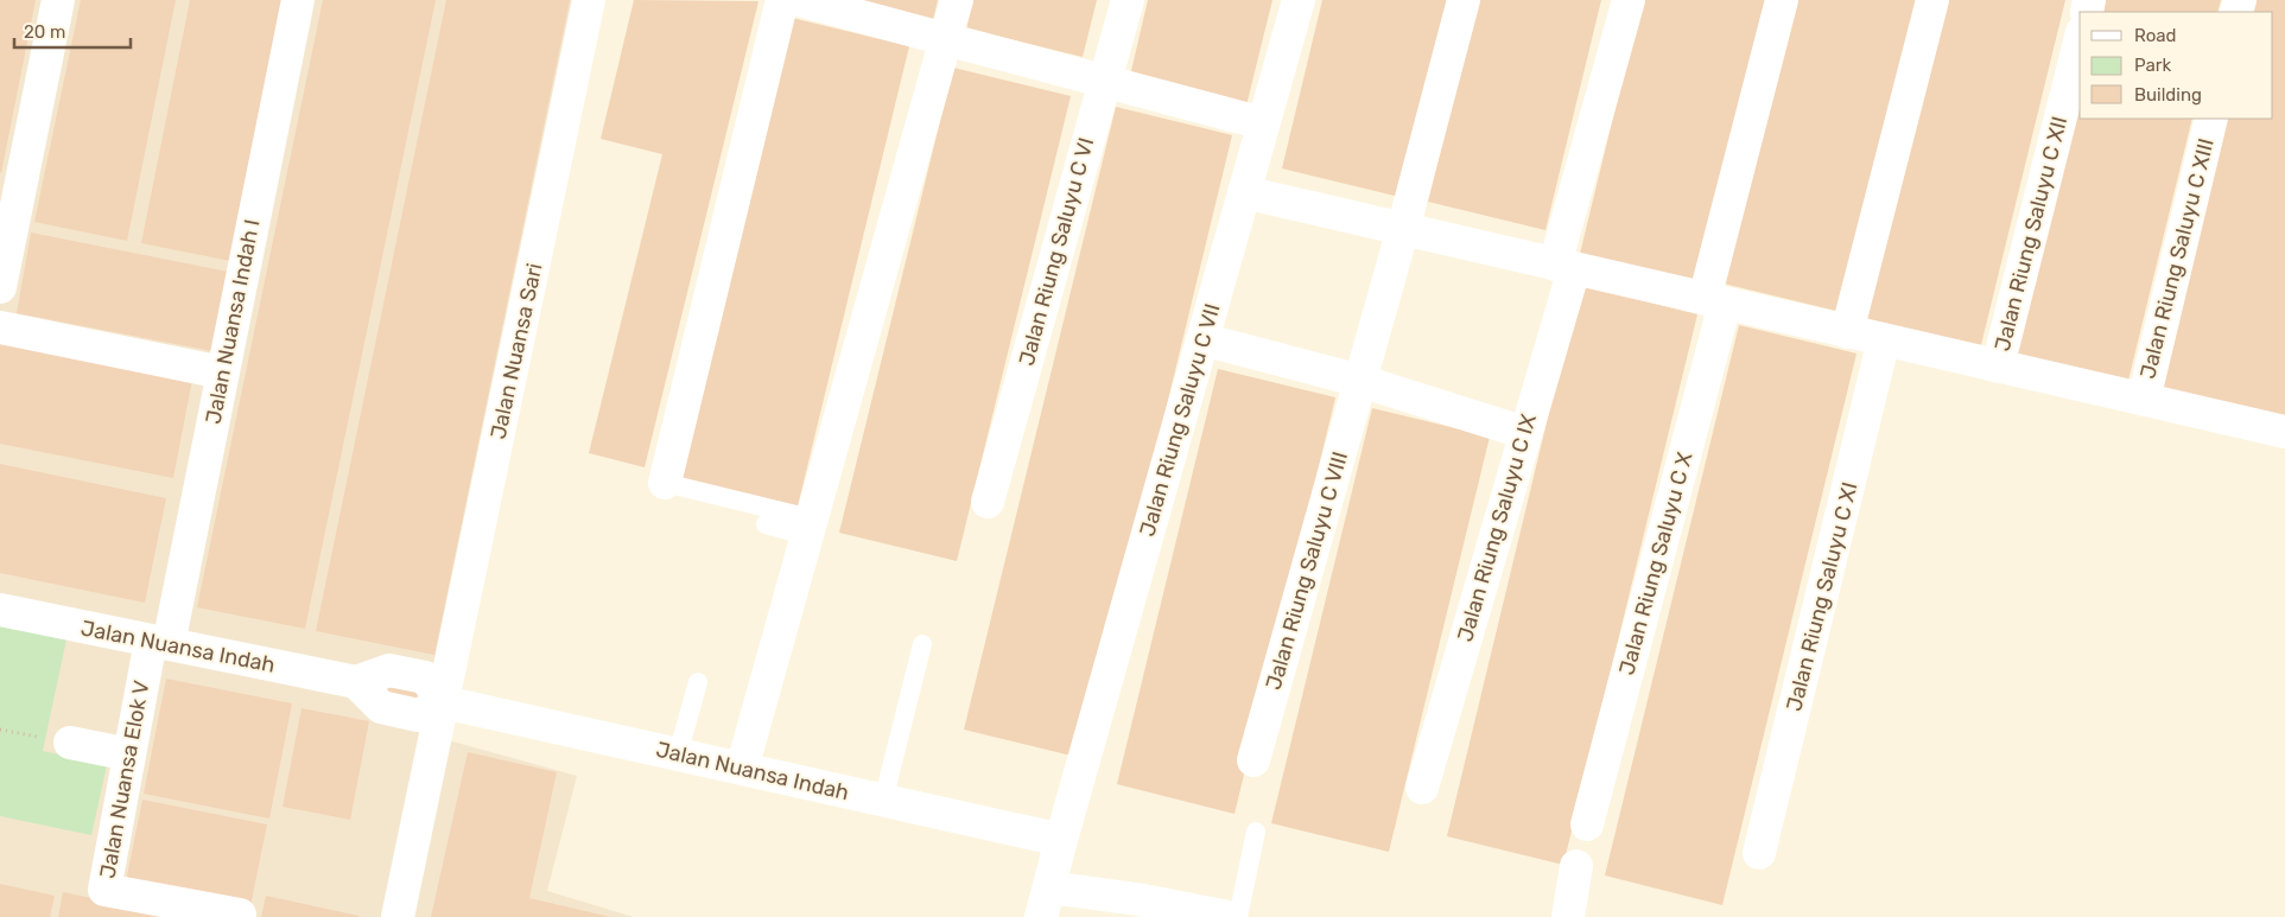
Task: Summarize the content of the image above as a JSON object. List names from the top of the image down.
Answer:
{
  "streets": {
    "street": [
      "Jalan Riung Saluyu C XII",
      "Jalan Riung Saluyu C VI",
      "Jalan Riung Saluyu C XIII",
      "Jalan Nuansa Indah I",
      "Jalan Nuansa Sari",
      "Jalan Riung Saluyu C VII",
      "Jalan Riung Saluyu C IX",
      "Jalan Riung Saluyu C X",
      "Jalan Riung Saluyu C VIII",
      "Jalan Riung Saluyu C XI",
      "Jalan Nuansa Indah",
      "Jalan Nuansa Elok V"
    ]
  },
  "crossings": [
    ["Jalan Nuansa Indah I", "Jalan Nuansa Indah"],
    ["Jalan Nuansa Indah I", "Jalan Nuansa Elok V"],
    ["Jalan Nuansa Sari", "Jalan Nuansa Indah"],
    ["Jalan Riung Saluyu C VII", "Jalan Nuansa Indah"],
    ["Jalan Nuansa Indah", "Jalan Nuansa Elok V"]
  ],
  "legend": ["Road", "Park", "Building"],
  "scale_bar": "20 m"
}
